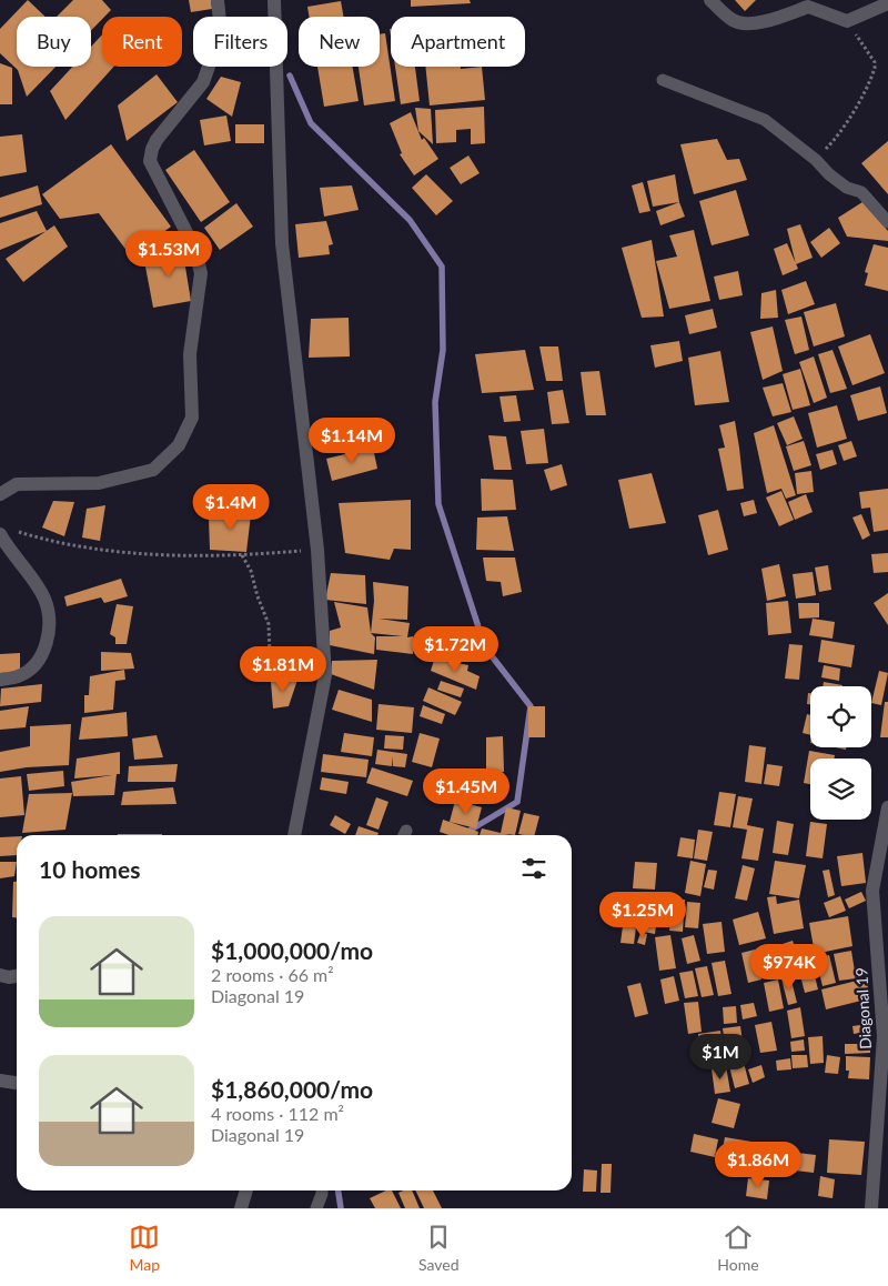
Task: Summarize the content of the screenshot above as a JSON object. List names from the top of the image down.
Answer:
{
  "streets": {
    "street": ["Diagonal 19"]
  },
  "page": {
    "chip": [
      "Buy",
      "Rent",
      "Filters",
      "New",
      "Apartment"
    ],
    "price": [
      "$1.53M",
      "$1.14M",
      "$1.4M",
      "$1.72M",
      "$1.81M",
      "$1.45M",
      "$1.25M",
      "$974K",
      "$1M",
      "$1.86M"
    ],
    "heading": "10 homes",
    "list": [
      {
        "name": "$1,000,000/mo",
        "note": "2 rooms · 66 m² · Diagonal 19"
      },
      {
        "name": "$1,860,000/mo",
        "note": "4 rooms · 112 m² · Diagonal 19"
      }
    ],
    "tabs": ["Map", "Saved", "Home"]
  }
}
